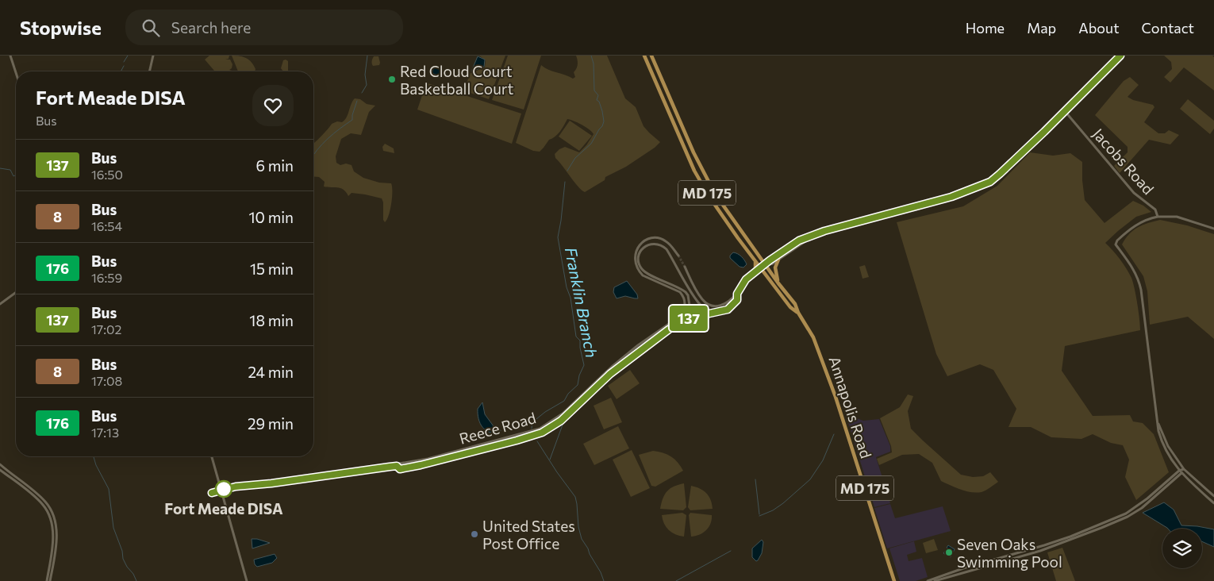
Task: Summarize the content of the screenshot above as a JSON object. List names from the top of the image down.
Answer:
{
  "streets": {
    "main road": ["MD 175", "Annapolis Road", "Reece Road"],
    "street": ["Jacobs Road"]
  },
  "crossings": [
    ["Jacobs Road", "Reece Road"],
    ["Annapolis Road", "Reece Road"]
  ],
  "water": ["Franklin Branch"],
  "places": [
    "Red Cloud Court Basketball Court",
    "Fort Meade DISA",
    "United States Post Office",
    "Seven Oaks Swimming Pool"
  ],
  "lines": ["bus line 137"],
  "page": {
    "header": "Stopwise",
    "search": "Search here",
    "nav": [
      "Home",
      "Map",
      "About",
      "Contact"
    ],
    "on_map": "137",
    "heading": ["Fort Meade DISA", "Bus"],
    "list": [
      {
        "mark": "137",
        "name": "Bus",
        "note": "16:50",
        "value": "6 min"
      },
      {
        "mark": "8",
        "name": "Bus",
        "note": "16:54",
        "value": "10 min"
      },
      {
        "mark": "176",
        "name": "Bus",
        "note": "16:59",
        "value": "15 min"
      },
      {
        "mark": "137",
        "name": "Bus",
        "note": "17:02",
        "value": "18 min"
      },
      {
        "mark": "8",
        "name": "Bus",
        "note": "17:08",
        "value": "24 min"
      },
      {
        "mark": "176",
        "name": "Bus",
        "note": "17:13",
        "value": "29 min"
      }
    ]
  }
}
